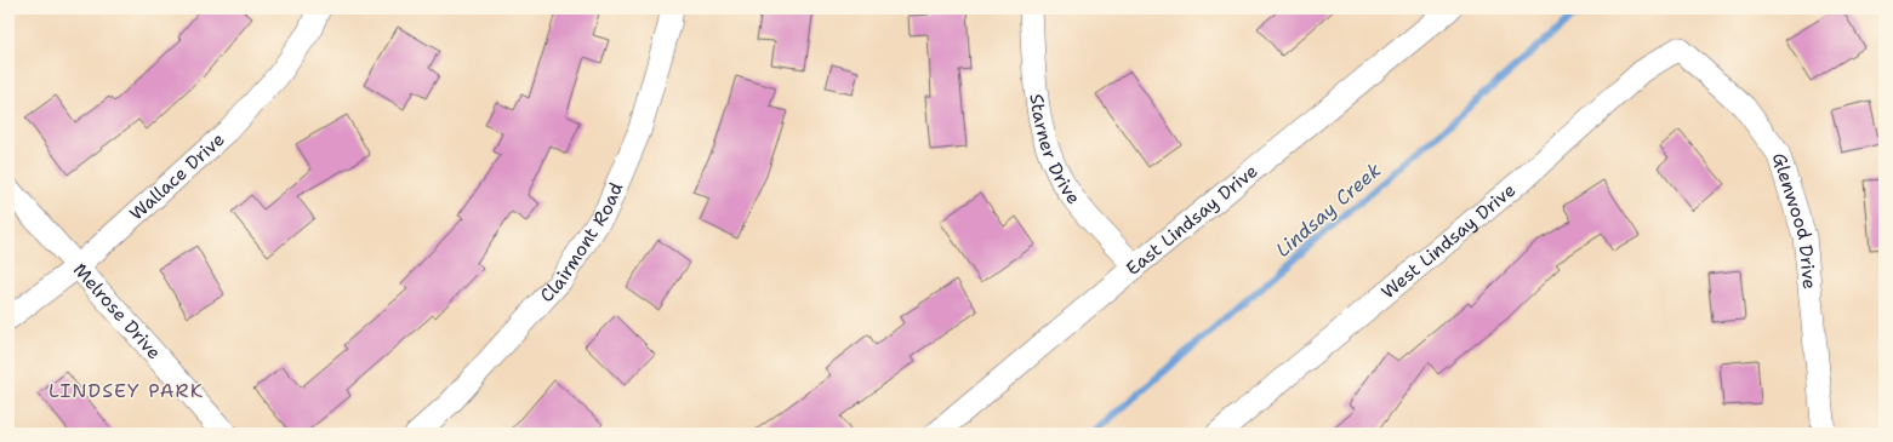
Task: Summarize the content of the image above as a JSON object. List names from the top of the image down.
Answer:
{
  "streets": {
    "street": [
      "Starner Drive",
      "Wallace Drive",
      "East Lindsay Drive",
      "Glenwood Drive",
      "Clairmont Road",
      "West Lindsay Drive",
      "Melrose Drive"
    ]
  },
  "crossings": [
    ["Starner Drive", "East Lindsay Drive"],
    ["Wallace Drive", "Melrose Drive"],
    ["Glenwood Drive", "West Lindsay Drive"]
  ],
  "districts": ["LINDSEY PARK"],
  "water": ["Lindsay Creek"]
}
